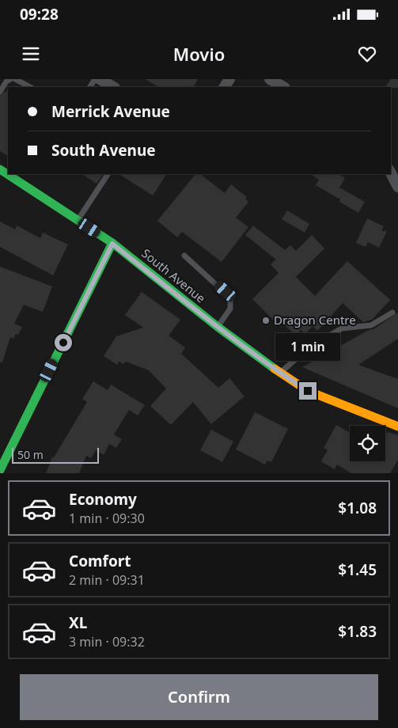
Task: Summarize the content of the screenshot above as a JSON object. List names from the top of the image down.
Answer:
{
  "streets": {
    "main road": ["South Avenue"]
  },
  "places": ["Dragon Centre"],
  "scale_bar": "50 m",
  "page": {
    "status": "09:28",
    "header": "Movio",
    "banner": ["Merrick Avenue", "South Avenue"],
    "bubble": "1 min",
    "scale": "50 m",
    "list": [
      {
        "name": "Economy",
        "note": "1 min · 09:30",
        "value": "$1.08"
      },
      {
        "name": "Comfort",
        "note": "2 min · 09:31",
        "value": "$1.45"
      },
      {
        "name": "XL",
        "note": "3 min · 09:32",
        "value": "$1.83"
      }
    ],
    "buttons": "Confirm"
  }
}
